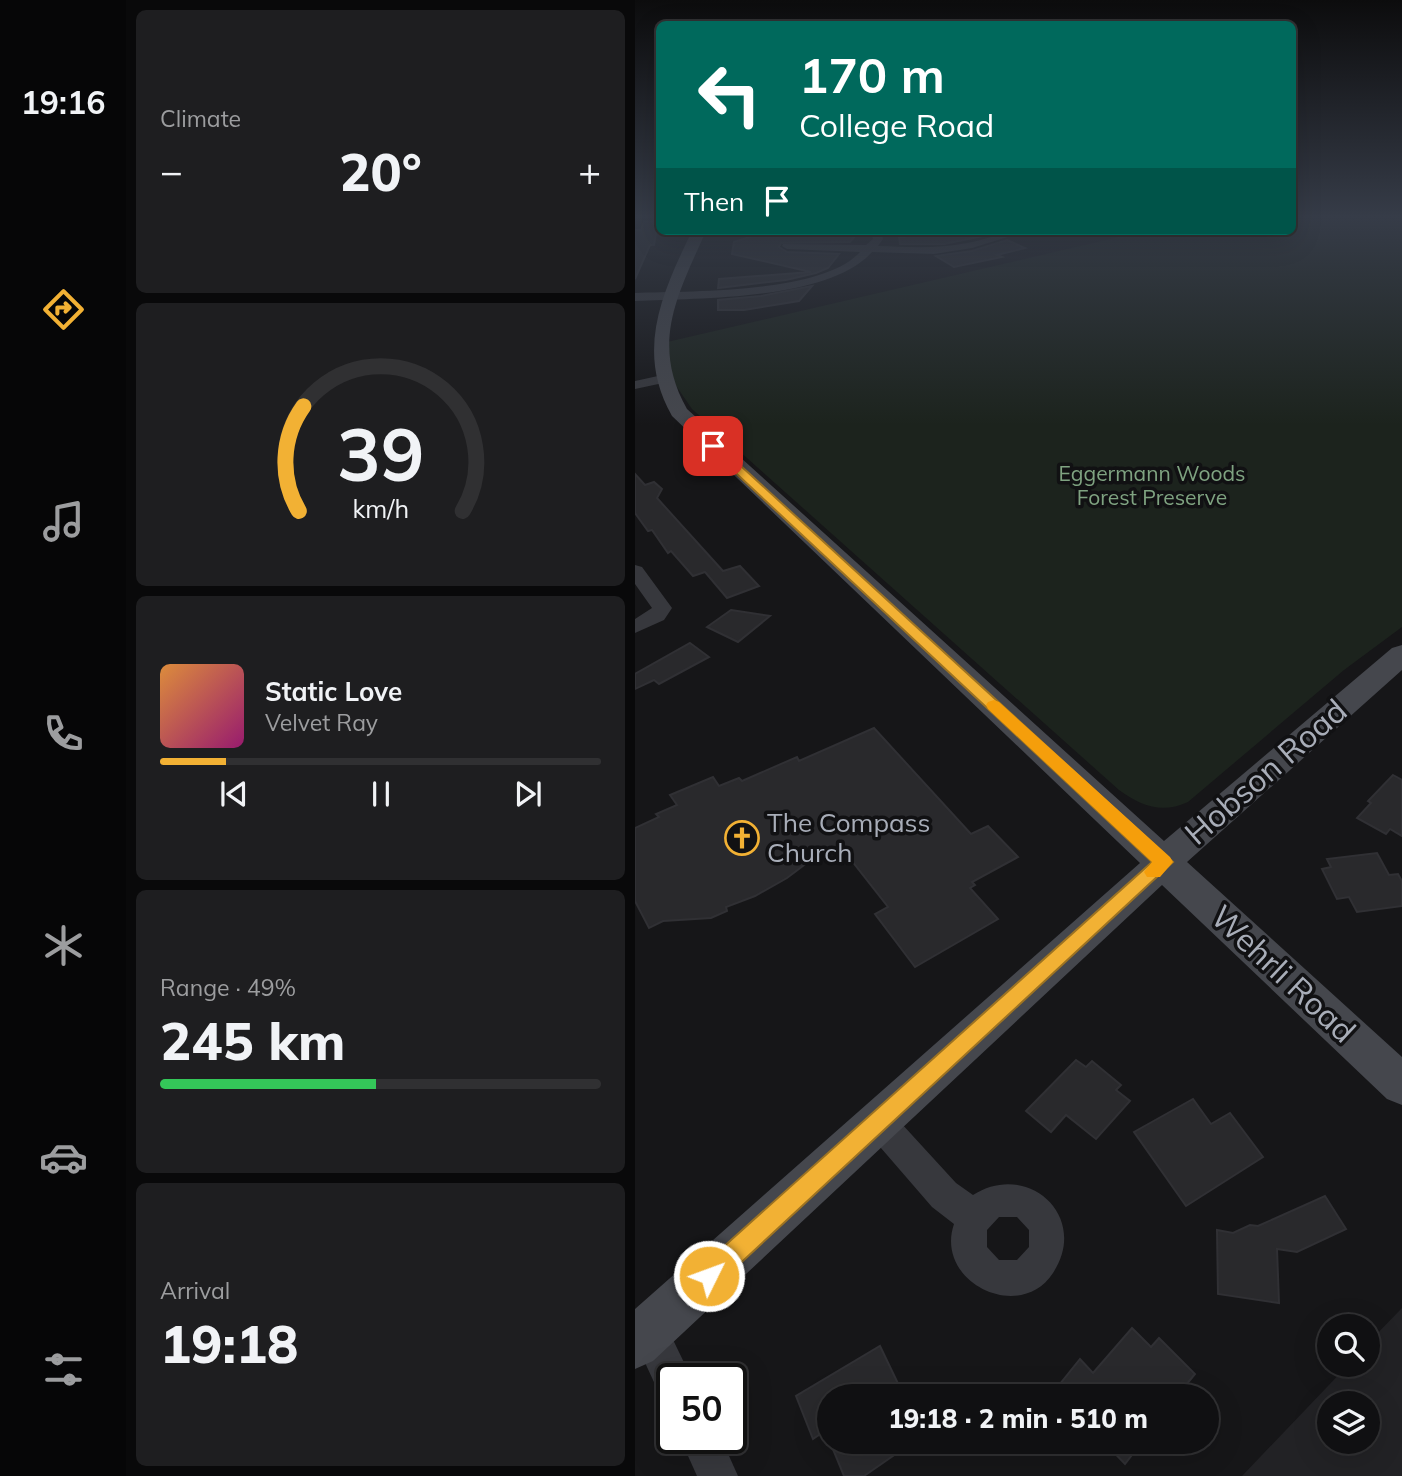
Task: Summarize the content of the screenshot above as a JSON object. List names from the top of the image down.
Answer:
{
  "streets": {
    "main road": ["Hobson Road", "Wehrli Road"]
  },
  "crossings": [
    ["Hobson Road", "Wehrli Road"]
  ],
  "parks": ["Eggermann Woods Forest Preserve"],
  "places": {
    "church": ["The Compass Church"]
  },
  "page": {
    "tabs": "19:16",
    "tile": [
      "Climate",
      ["Range · 49%", "245 km"],
      ["Arrival", "19:18"]
    ],
    "turn": ["170 m", "College Road"],
    "heat": ["−", "20°", "+"],
    "then": "Then",
    "song": ["Static Love", "Velvet Ray"],
    "limit": "50",
    "trip": "19:18 · 2 min · 510 m",
    "gauge": ["39", "km/h"]
  }
}
